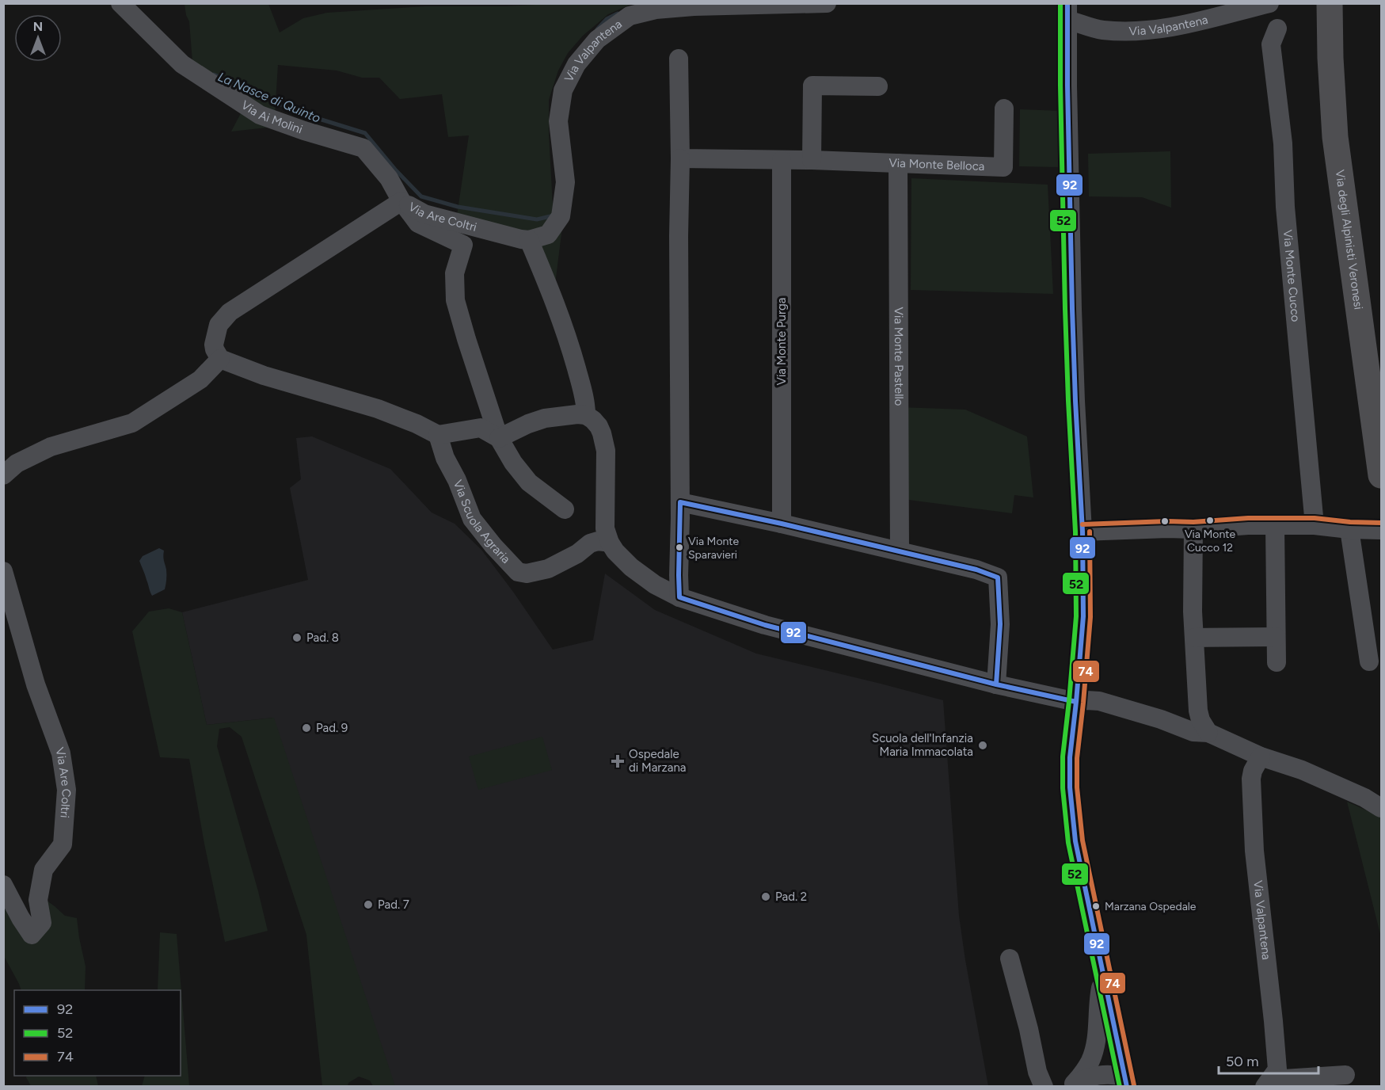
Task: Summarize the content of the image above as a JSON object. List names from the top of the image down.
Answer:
{
  "streets": {
    "highway": ["Via degli Alpinisti Veronesi"],
    "street": [
      "Via Valpantena",
      "Via Ai Molini",
      "Via Monte Belloca",
      "Via Are Coltri",
      "Via Monte Cucco",
      "Via Monte Purga",
      "Via Monte Pastello",
      "Via Scuola Agraria"
    ]
  },
  "crossings": [
    ["Via Valpantena", "Via Are Coltri"],
    ["Via Ai Molini", "Via Are Coltri"],
    ["Via Monte Belloca", "Via Monte Purga"],
    ["Via Monte Belloca", "Via Monte Pastello"]
  ],
  "water": ["La Nasce di Quinto"],
  "places": {
    "other": [
      "Via Monte Cucco 12",
      "Via Monte Sparavieri",
      "Pad. 8",
      "Pad. 9",
      "Scuola dell'Infanzia Maria Immacolata",
      "Pad. 2",
      "Pad. 7",
      "Marzana Ospedale"
    ],
    "health": ["Ospedale di Marzana"]
  },
  "lines": ["transit line 92", "transit line 52", "transit line 74"],
  "legend": ["92", "52", "74"],
  "scale_bar": "50 m",
  "north": "top"
}
